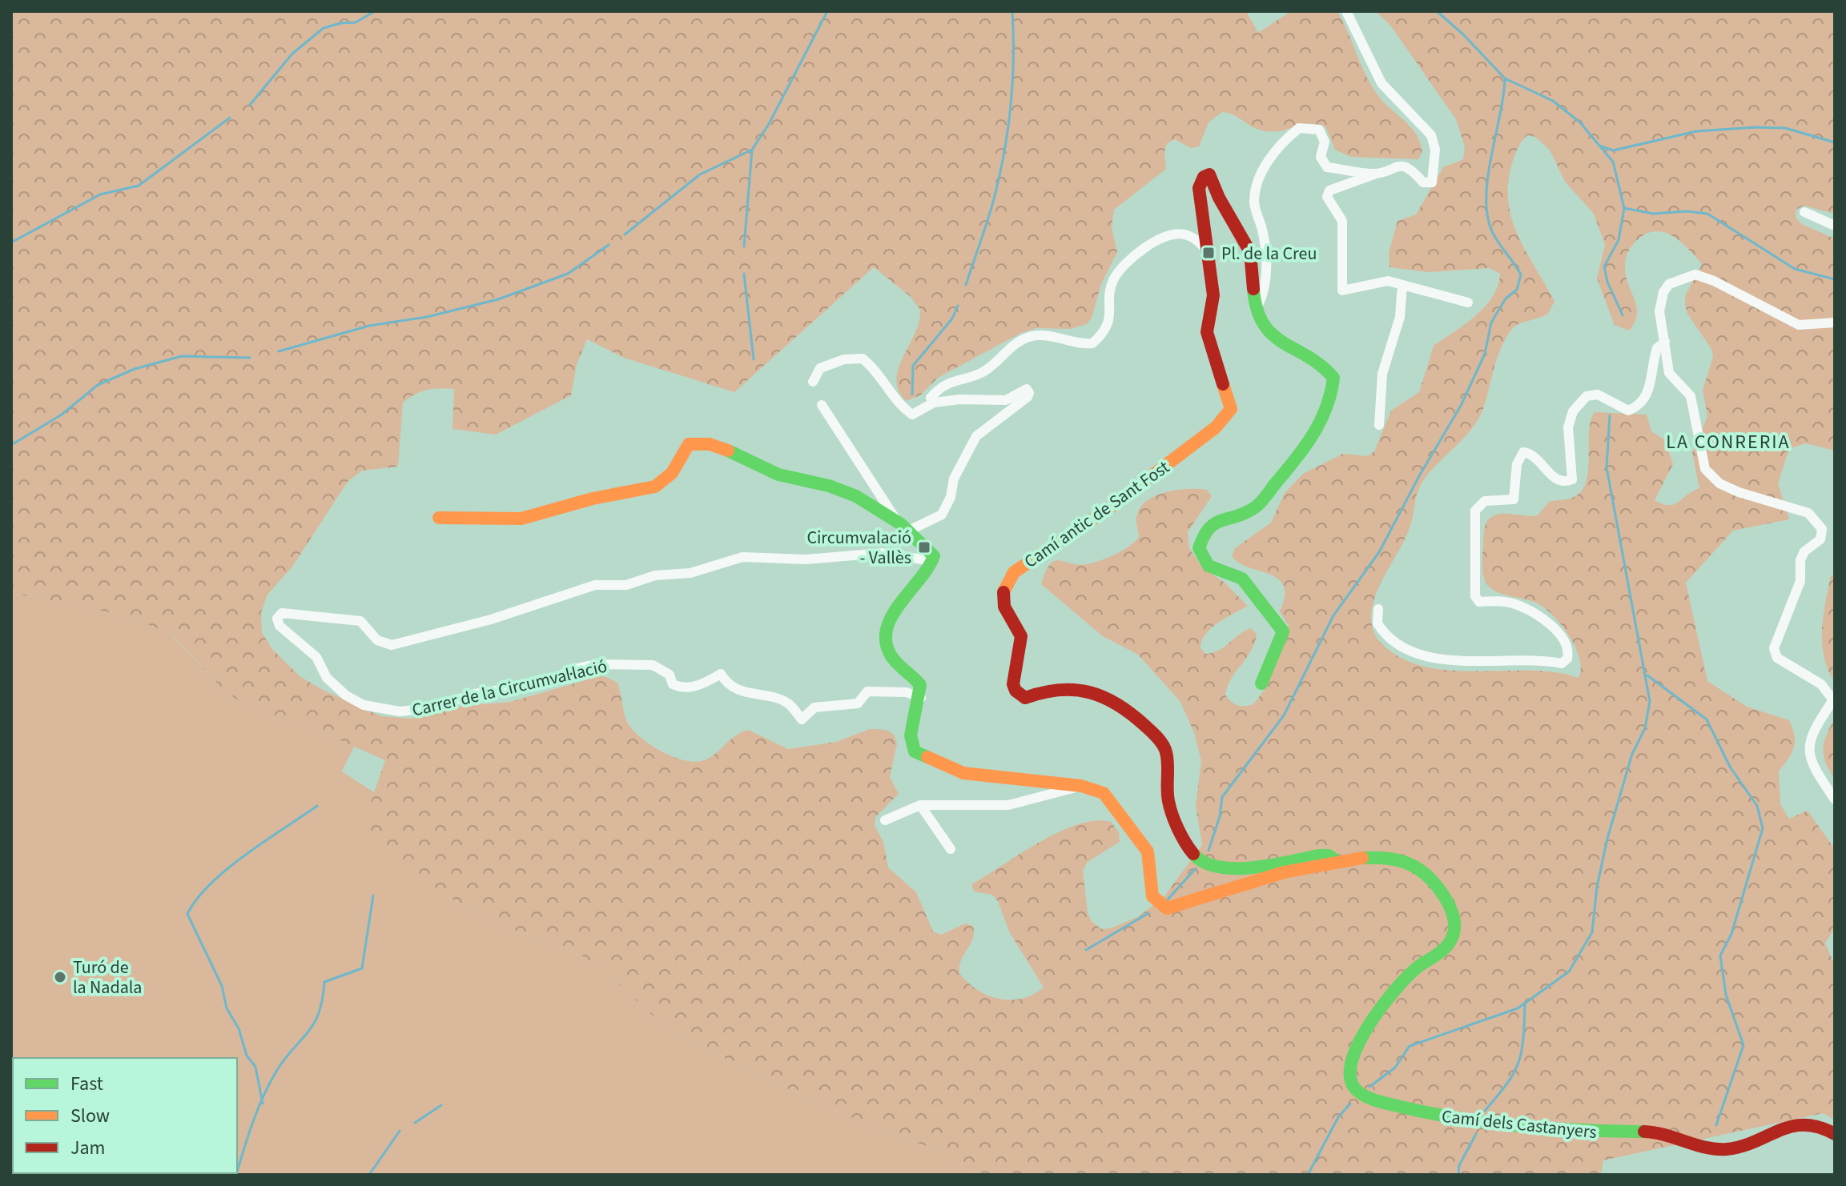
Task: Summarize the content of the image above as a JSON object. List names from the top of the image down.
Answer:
{
  "streets": {
    "street": ["Camí antic de Sant Fost", "Carrer de la Circumval·lació", "Camí dels Castanyers"]
  },
  "crossings": [
    ["Camí antic de Sant Fost", "Camí dels Castanyers"]
  ],
  "districts": ["LA CONRERIA"],
  "places": {
    "transit": ["Pl. de la Creu", "Circumvalació - Vallès"],
    "other": ["Turó de la Nadala"]
  },
  "legend": ["Fast", "Slow", "Jam"]
}
